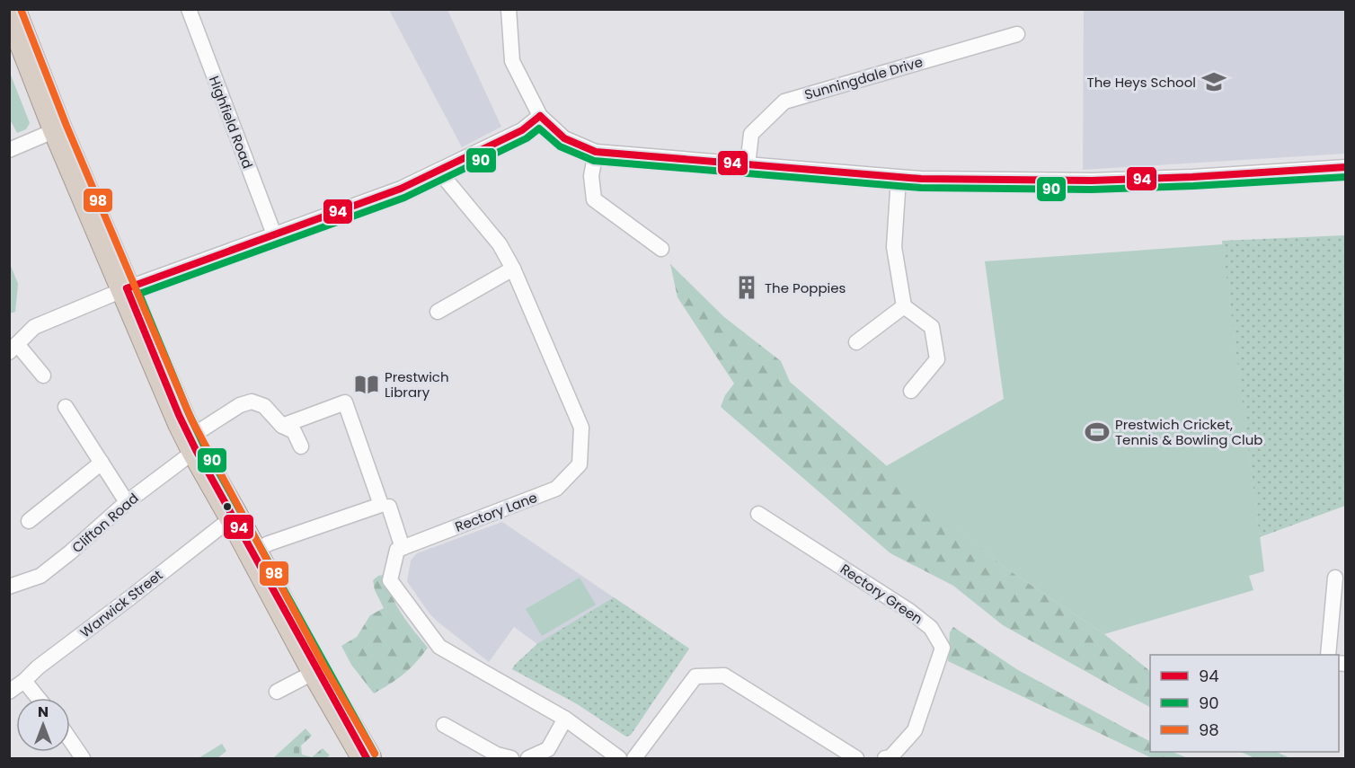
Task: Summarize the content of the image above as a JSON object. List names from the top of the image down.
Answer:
{
  "streets": {
    "street": [
      "Sunningdale Drive",
      "Highfield Road",
      "Rectory Lane",
      "Clifton Road",
      "Rectory Green",
      "Warwick Street"
    ]
  },
  "places": {
    "school or university": ["The Heys School"],
    "building": ["The Poppies"],
    "library": ["Prestwich Library"],
    "sports": ["Prestwich Cricket, Tennis & Bowling Club"]
  },
  "lines": ["transit line 98", "transit line 94", "transit line 90"],
  "legend": ["94", "90", "98"],
  "north": "top"
}
